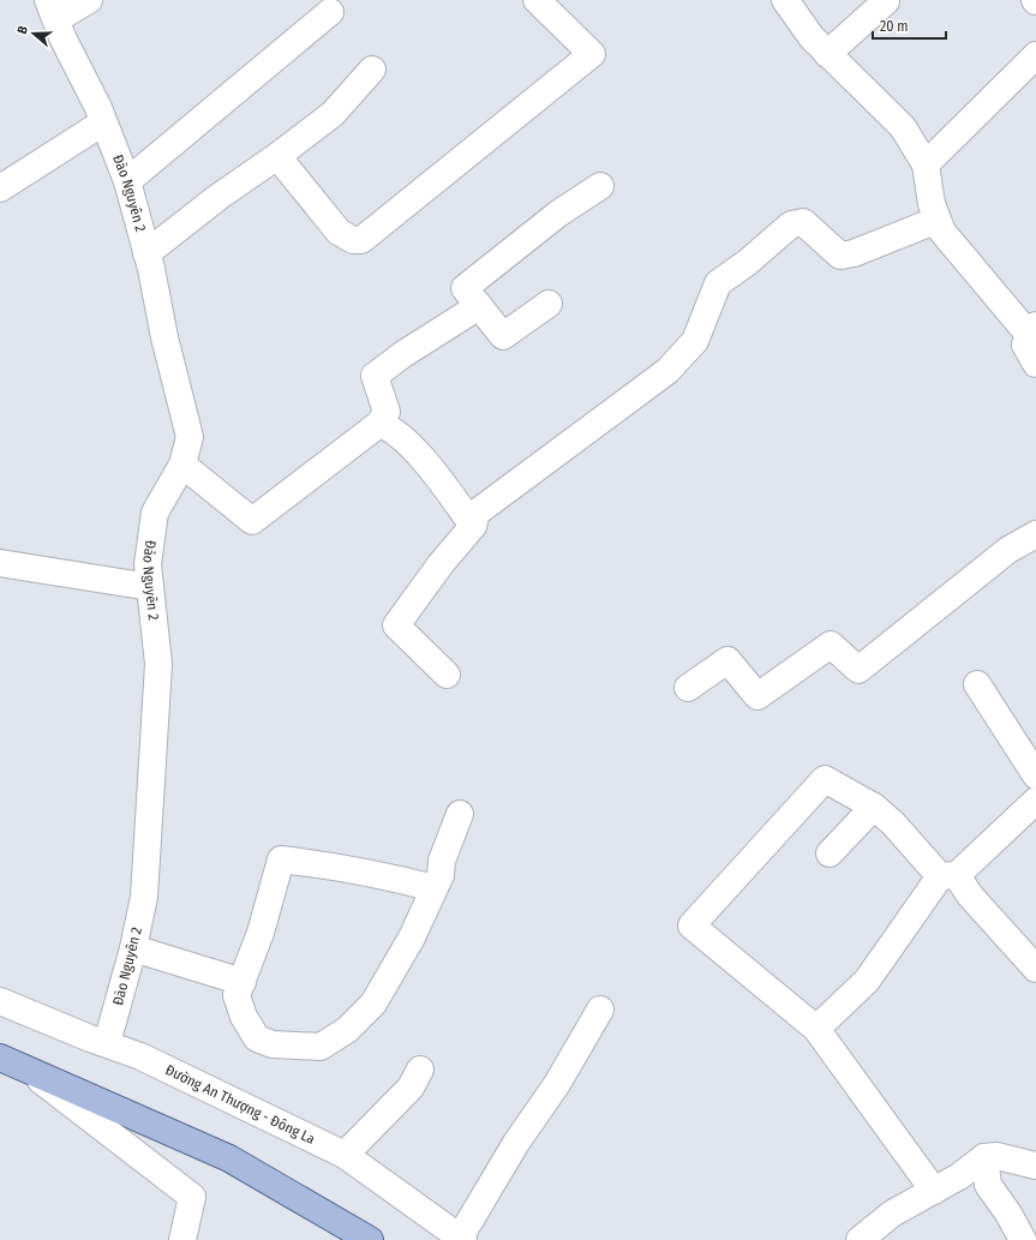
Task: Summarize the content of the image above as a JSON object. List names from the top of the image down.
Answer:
{
  "streets": {
    "street": ["Đào Nguyên 2", "Đường An Thượng - Đông La"]
  },
  "crossings": [
    ["Đào Nguyên 2", "Đường An Thượng - Đông La"]
  ],
  "scale_bar": "20 m",
  "north": "left"
}
